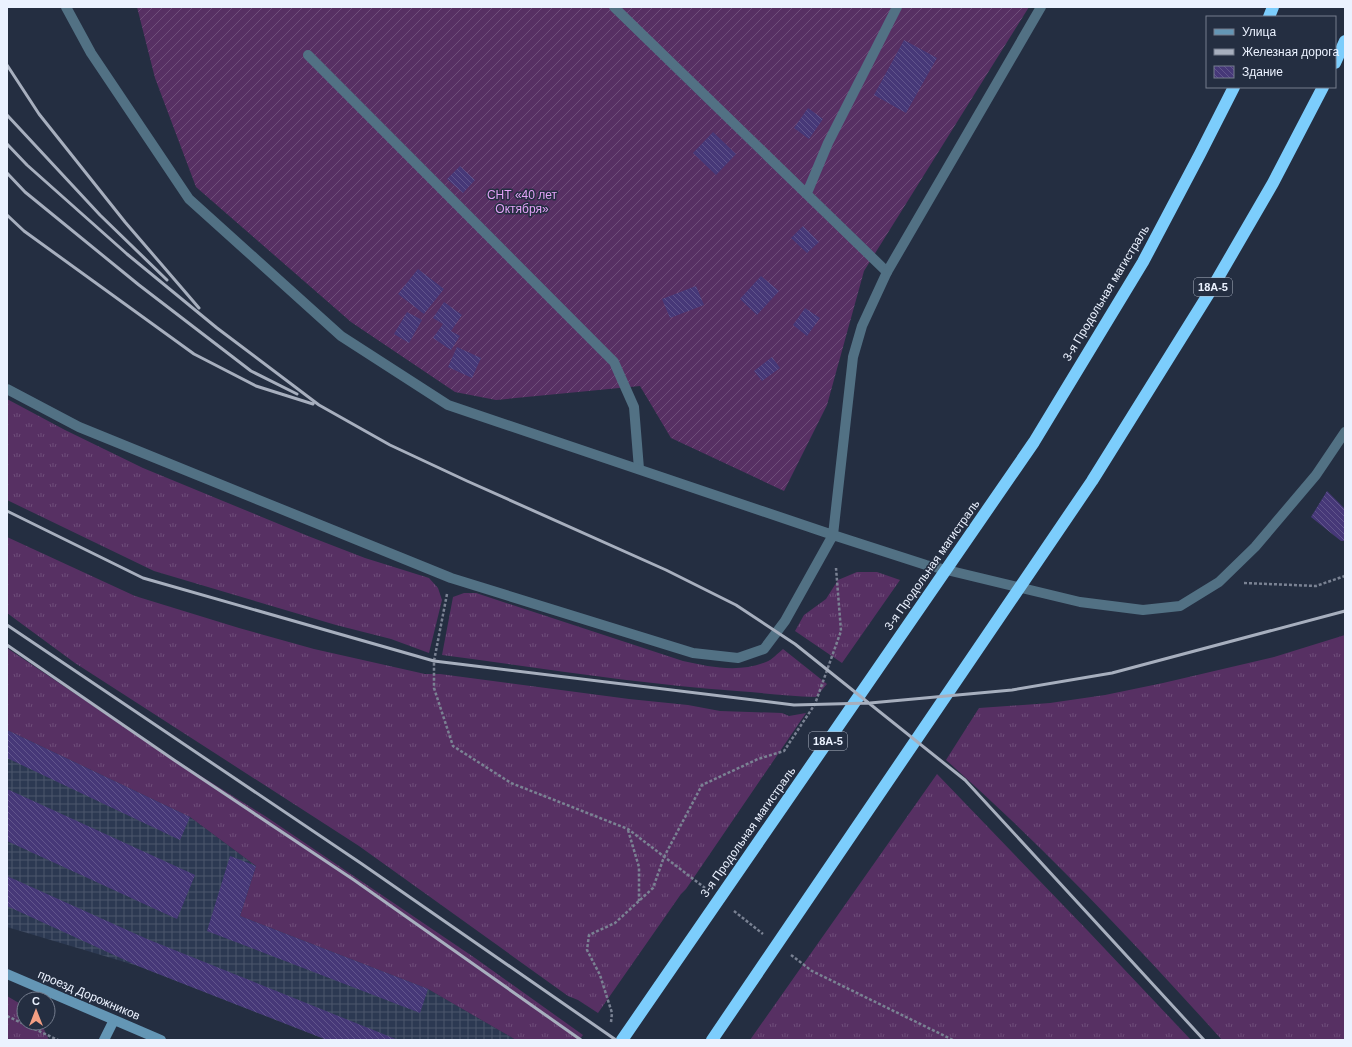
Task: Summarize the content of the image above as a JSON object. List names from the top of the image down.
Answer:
{
  "streets": {
    "highway": ["18А-5", "3-я Продольная магистраль"],
    "main road": ["проезд Дорожников"]
  },
  "parks": ["СНТ «40 лет Октября»"],
  "legend": ["Улица", "Железная дорога", "Здание"],
  "north": "top"
}
